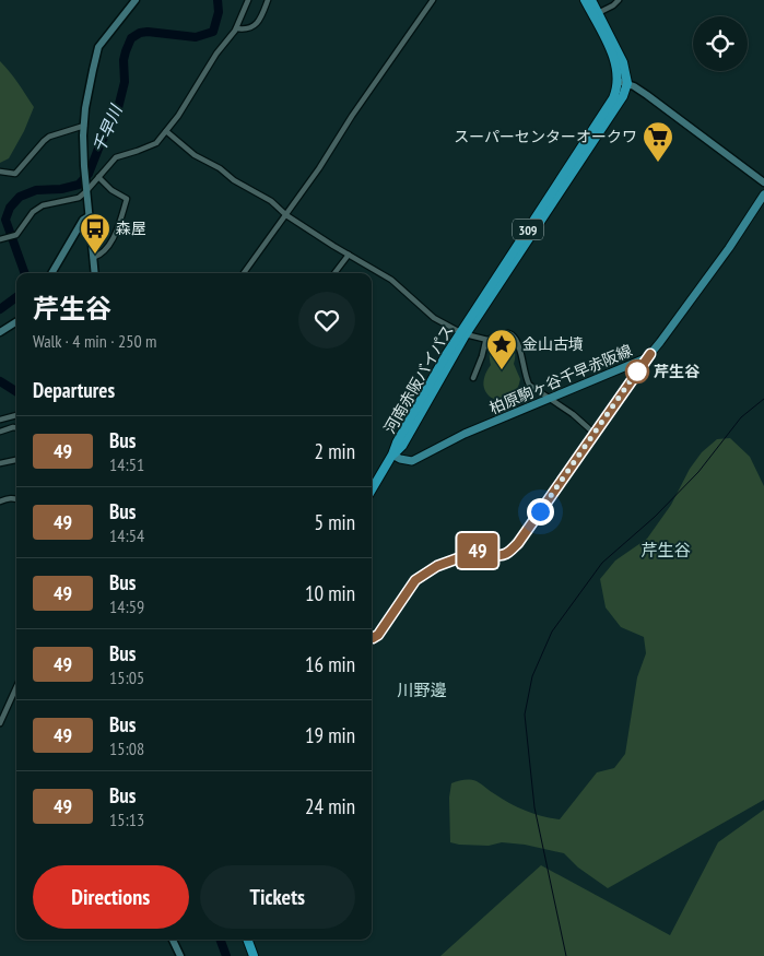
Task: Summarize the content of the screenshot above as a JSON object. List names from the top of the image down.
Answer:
{
  "streets": {
    "highway": ["309", "河南赤阪バイパス"],
    "main road": ["柏原駒ヶ谷千早赤阪線"]
  },
  "crossings": [
    ["309", "河南赤阪バイパス"],
    ["309", "柏原駒ヶ谷千早赤阪線"],
    ["河南赤阪バイパス", "柏原駒ヶ谷千早赤阪線"]
  ],
  "districts": ["芹生谷", "川野邊"],
  "water": ["千早川"],
  "places": {
    "supermarket": ["スーパーセンターオークワ"],
    "bus stop": ["森屋"],
    "place": ["金山古墳"],
    "other": ["芹生谷"]
  },
  "lines": ["bus line 49"],
  "page": {
    "on_map": "49",
    "heading": [
      ["芹生谷", "Walk · 4 min · 250 m"],
      "Departures"
    ],
    "list": [
      {
        "mark": "49",
        "name": "Bus",
        "note": "14:51",
        "value": "2 min"
      },
      {
        "mark": "49",
        "name": "Bus",
        "note": "14:54",
        "value": "5 min"
      },
      {
        "mark": "49",
        "name": "Bus",
        "note": "14:59",
        "value": "10 min"
      },
      {
        "mark": "49",
        "name": "Bus",
        "note": "15:05",
        "value": "16 min"
      },
      {
        "mark": "49",
        "name": "Bus",
        "note": "15:08",
        "value": "19 min"
      },
      {
        "mark": "49",
        "name": "Bus",
        "note": "15:13",
        "value": "24 min"
      }
    ],
    "buttons": ["Directions", "Tickets"]
  }
}
